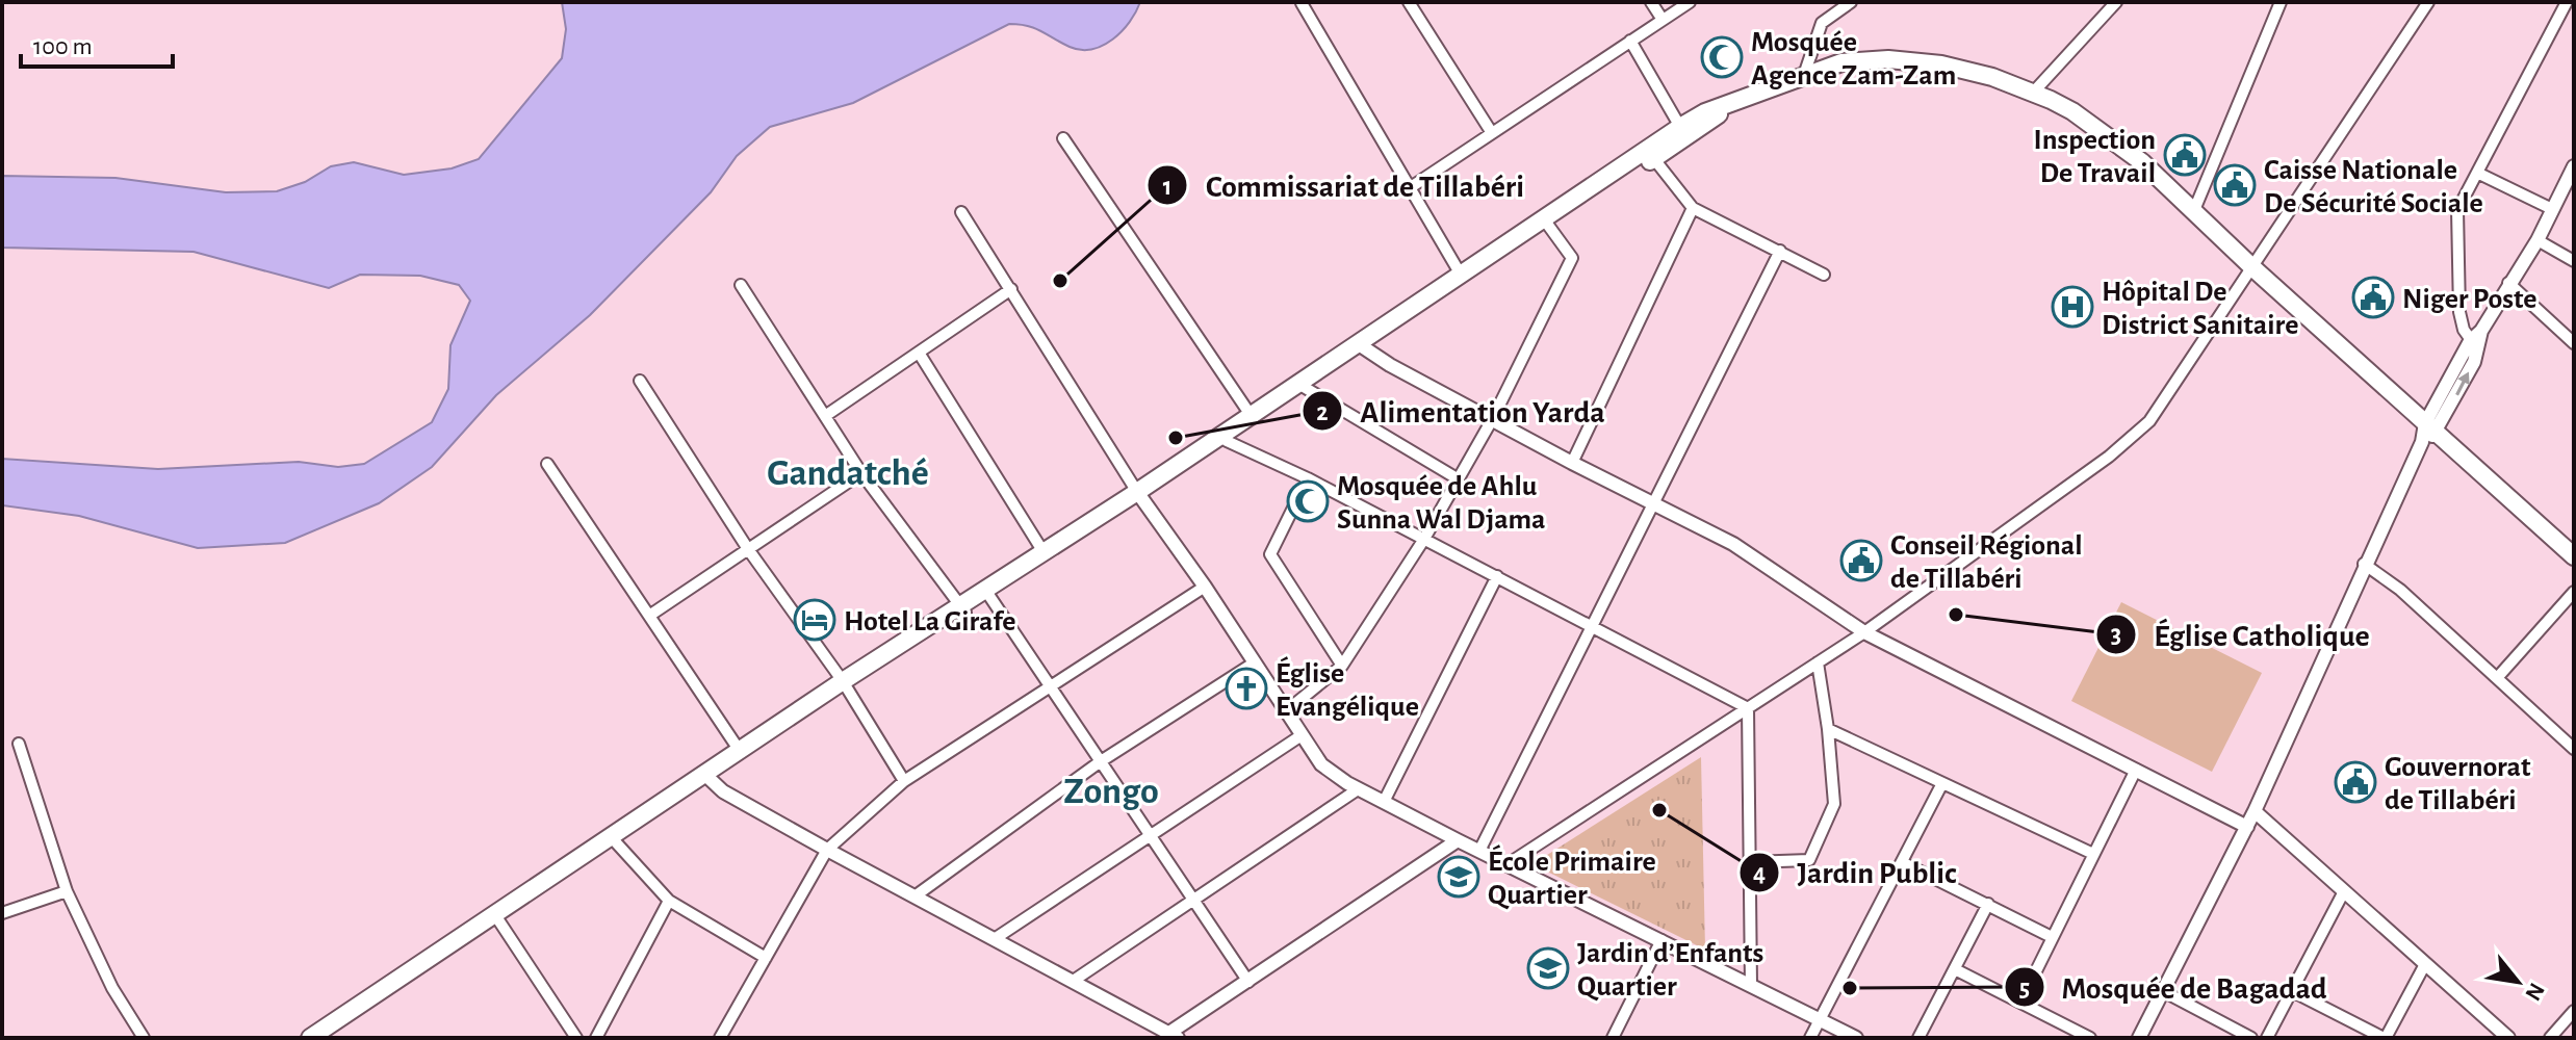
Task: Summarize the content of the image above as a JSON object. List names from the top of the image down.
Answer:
{
  "districts": ["Gandatché", "Zongo"],
  "places": {
    "mosque": ["Mosquée Agence Zam-Zam", "Mosquée de Ahlu Sunna Wal Djama"],
    "public building": [
      "Inspection De Travail",
      "Caisse Nationale De Sécurité Sociale",
      "Niger Poste",
      "Conseil Régional de Tillabéri",
      "Gouvernorat de Tillabéri"
    ],
    "other": [
      "Commissariat de Tillabéri",
      "Alimentation Yarda",
      "Église Catholique",
      "Jardin Public",
      "Mosquée de Bagadad"
    ],
    "hospital": ["Hôpital De District Sanitaire"],
    "hotel": ["Hotel La Girafe"],
    "church": ["Église Evangélique"],
    "school or university": ["École Primaire Quartier", "Jardin d’Enfants Quartier"]
  },
  "scale_bar": "100 m",
  "north": "bottom right"
}
